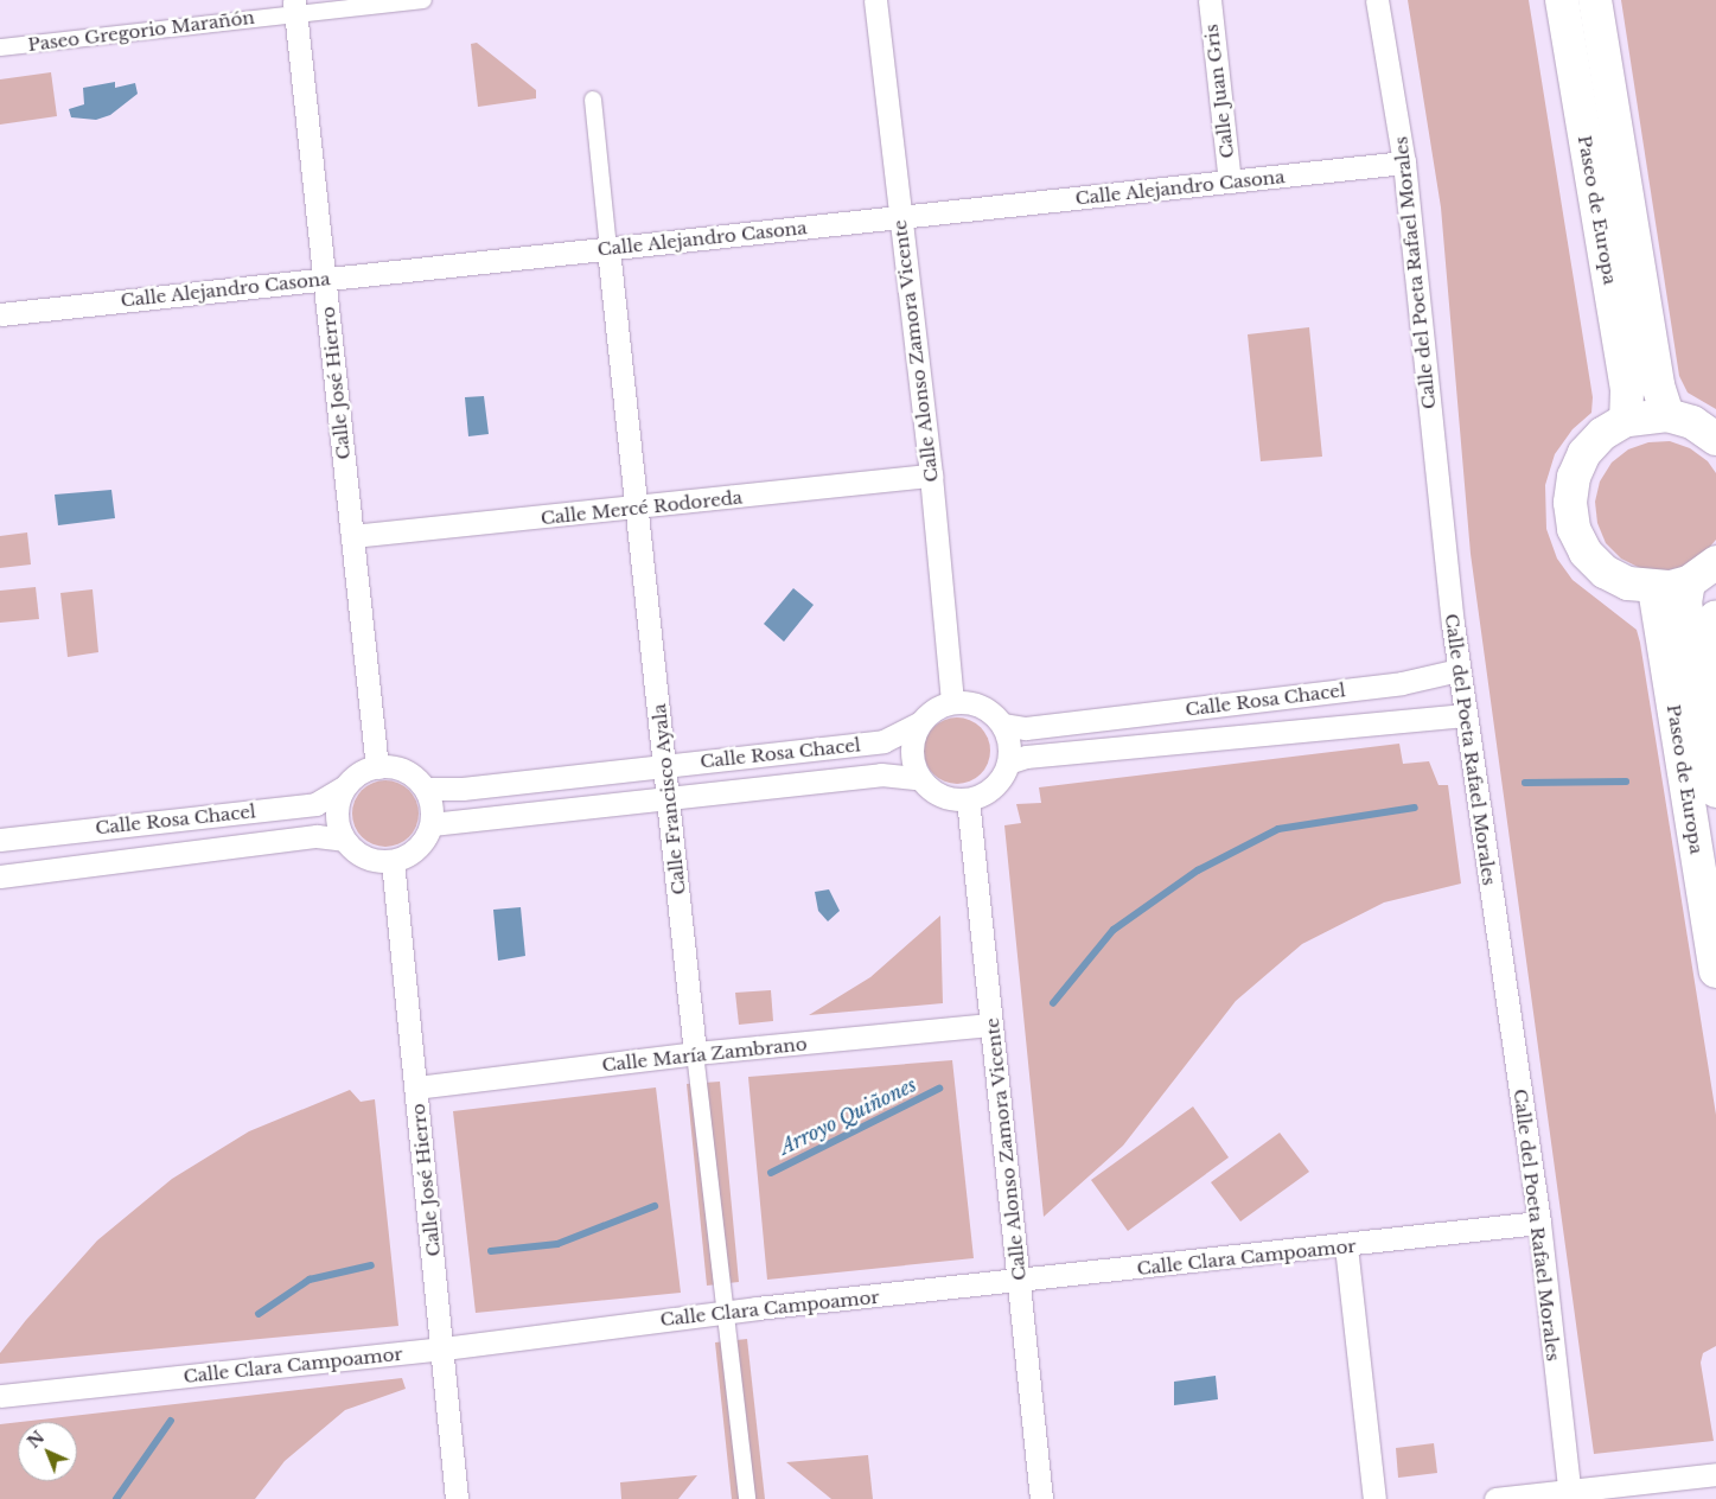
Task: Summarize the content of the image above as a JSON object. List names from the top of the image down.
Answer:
{
  "streets": {
    "main road": ["Paseo de Europa"],
    "street": [
      "Paseo Gregorio Marañón",
      "Calle Juan Gris",
      "Calle Alejandro Casona",
      "Calle del Poeta Rafael Morales",
      "Calle Alonso Zamora Vicente",
      "Calle José Hierro",
      "Calle Mercé Rodoreda",
      "Calle Rosa Chacel",
      "Calle Francisco Ayala",
      "Calle María Zambrano",
      "Calle Clara Campoamor"
    ]
  },
  "crossings": [
    ["Paseo Gregorio Marañón", "Calle José Hierro"],
    ["Calle Juan Gris", "Calle Alejandro Casona"],
    ["Calle Alejandro Casona", "Calle del Poeta Rafael Morales"],
    ["Calle Alejandro Casona", "Calle Alonso Zamora Vicente"],
    ["Calle Alejandro Casona", "Calle José Hierro"],
    ["Calle Alejandro Casona", "Calle Francisco Ayala"],
    ["Calle del Poeta Rafael Morales", "Calle Rosa Chacel"],
    ["Calle del Poeta Rafael Morales", "Calle Clara Campoamor"],
    ["Calle Alonso Zamora Vicente", "Calle Mercé Rodoreda"],
    ["Calle Alonso Zamora Vicente", "Calle Rosa Chacel"],
    ["Calle Alonso Zamora Vicente", "Calle María Zambrano"],
    ["Calle Alonso Zamora Vicente", "Calle Clara Campoamor"],
    ["Calle José Hierro", "Calle Mercé Rodoreda"],
    ["Calle José Hierro", "Calle Rosa Chacel"],
    ["Calle José Hierro", "Calle María Zambrano"],
    ["Calle José Hierro", "Calle Clara Campoamor"],
    ["Calle Mercé Rodoreda", "Calle Francisco Ayala"],
    ["Calle Rosa Chacel", "Calle Francisco Ayala"],
    ["Calle Francisco Ayala", "Calle María Zambrano"],
    ["Calle Francisco Ayala", "Calle Clara Campoamor"]
  ],
  "water": ["Arroyo Quiñones"],
  "north": "top left"
}
